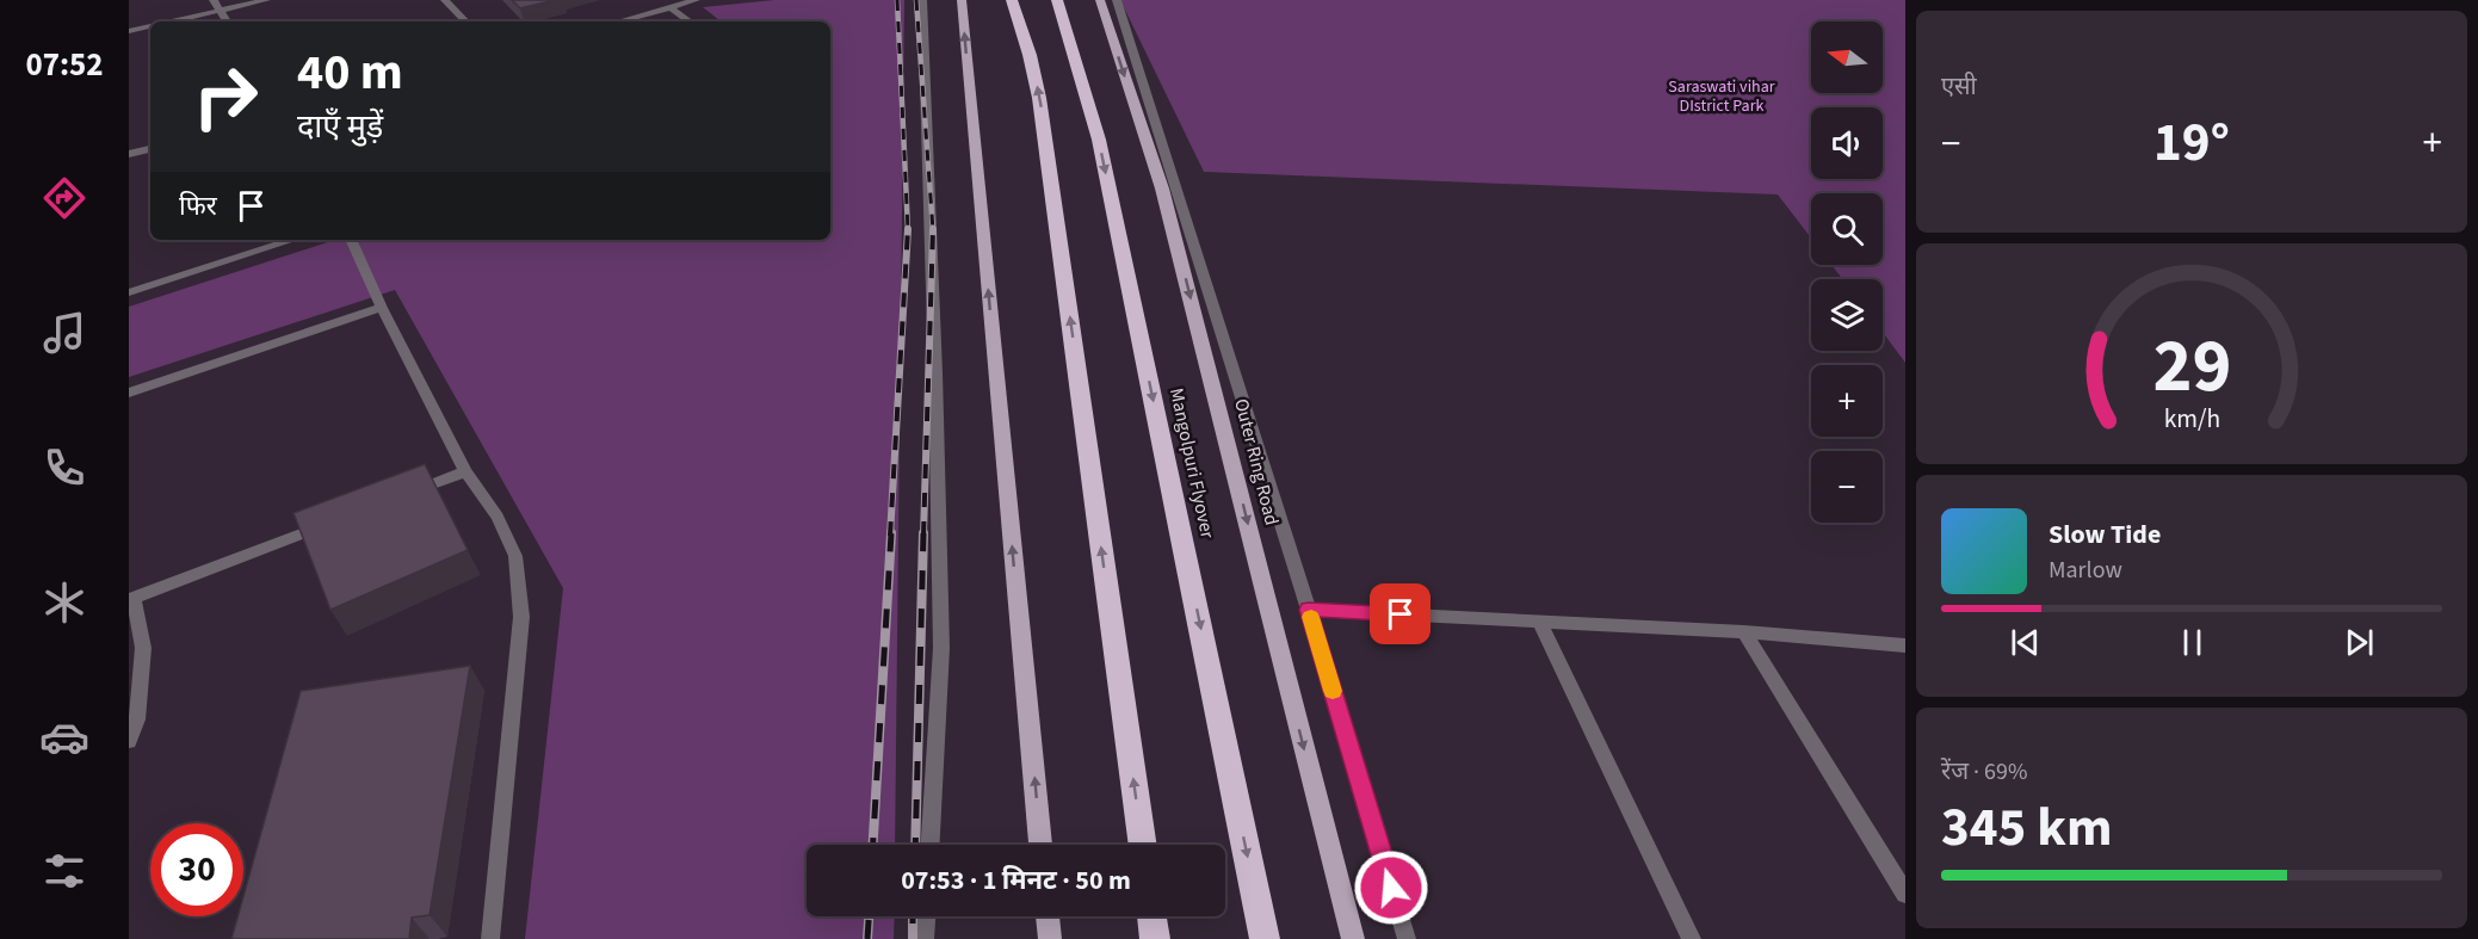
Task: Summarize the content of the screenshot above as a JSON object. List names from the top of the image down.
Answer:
{
  "streets": {
    "highway": ["Mangolpuri Flyover"],
    "main road": ["Outer Ring Road"]
  },
  "one_way": ["Outer Ring Road"],
  "parks": ["Saraswati vihar DIstrict Park"],
  "north": "left",
  "page": {
    "tabs": "07:52",
    "tile": [
      "एसी",
      ["रेंज · 69%", "345 km"]
    ],
    "map_buttons": ["+", "−"],
    "turn": ["40 m", "दाएँ मुड़ें"],
    "heat": ["−", "19°", "+"],
    "then": "फिर",
    "song": ["Slow Tide", "Marlow"],
    "limit": "30",
    "trip": "07:53 · 1 मिनट · 50 m",
    "gauge": ["29", "km/h"]
  }
}
